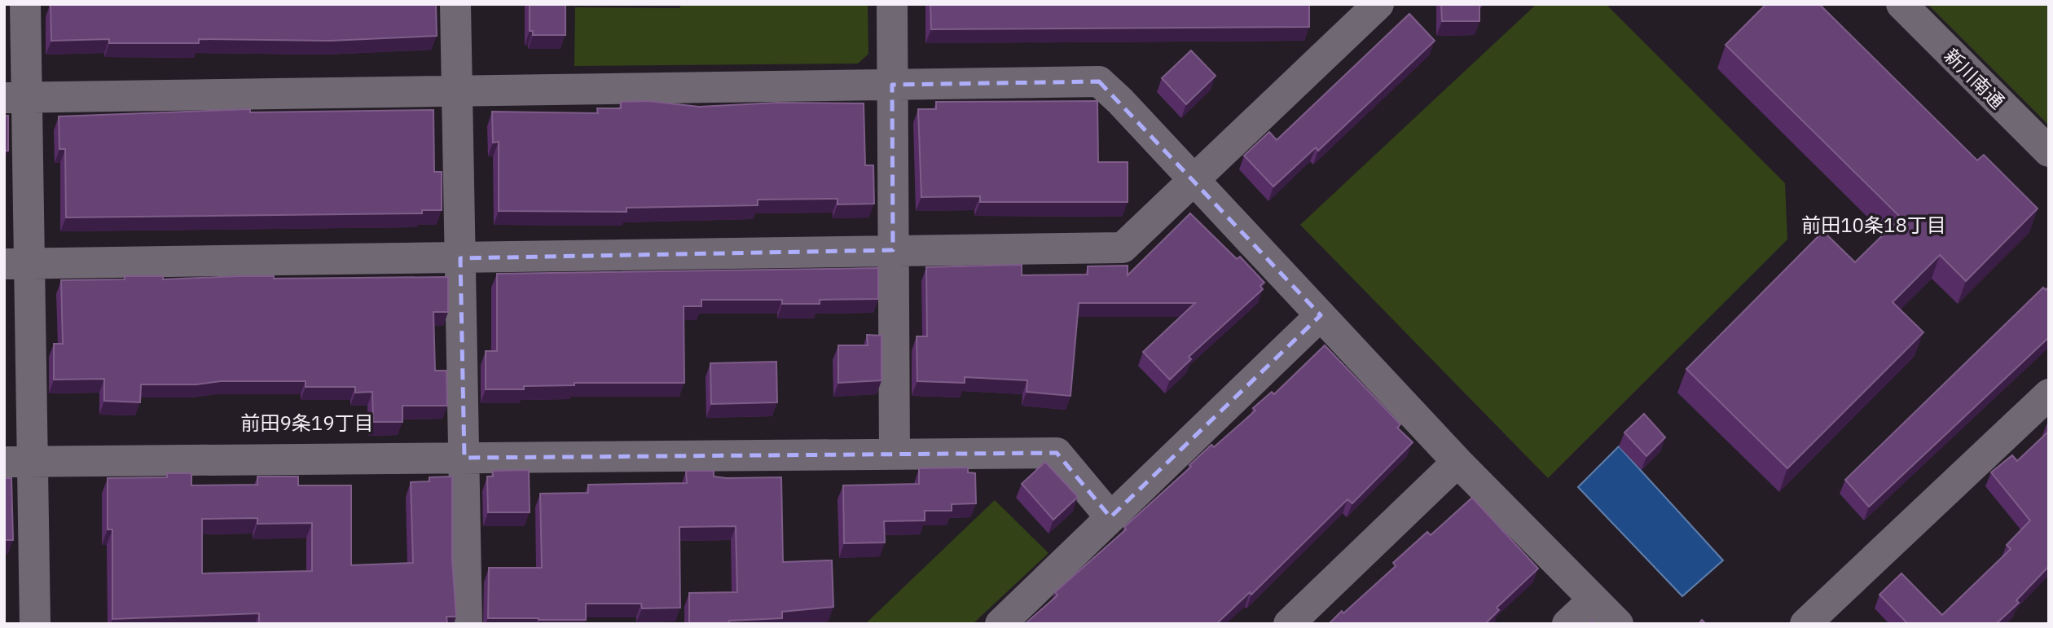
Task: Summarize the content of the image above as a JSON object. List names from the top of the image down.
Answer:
{
  "streets": {
    "street": ["新川南通"]
  },
  "districts": ["前田10条18丁目", "前田9条19丁目"]
}
